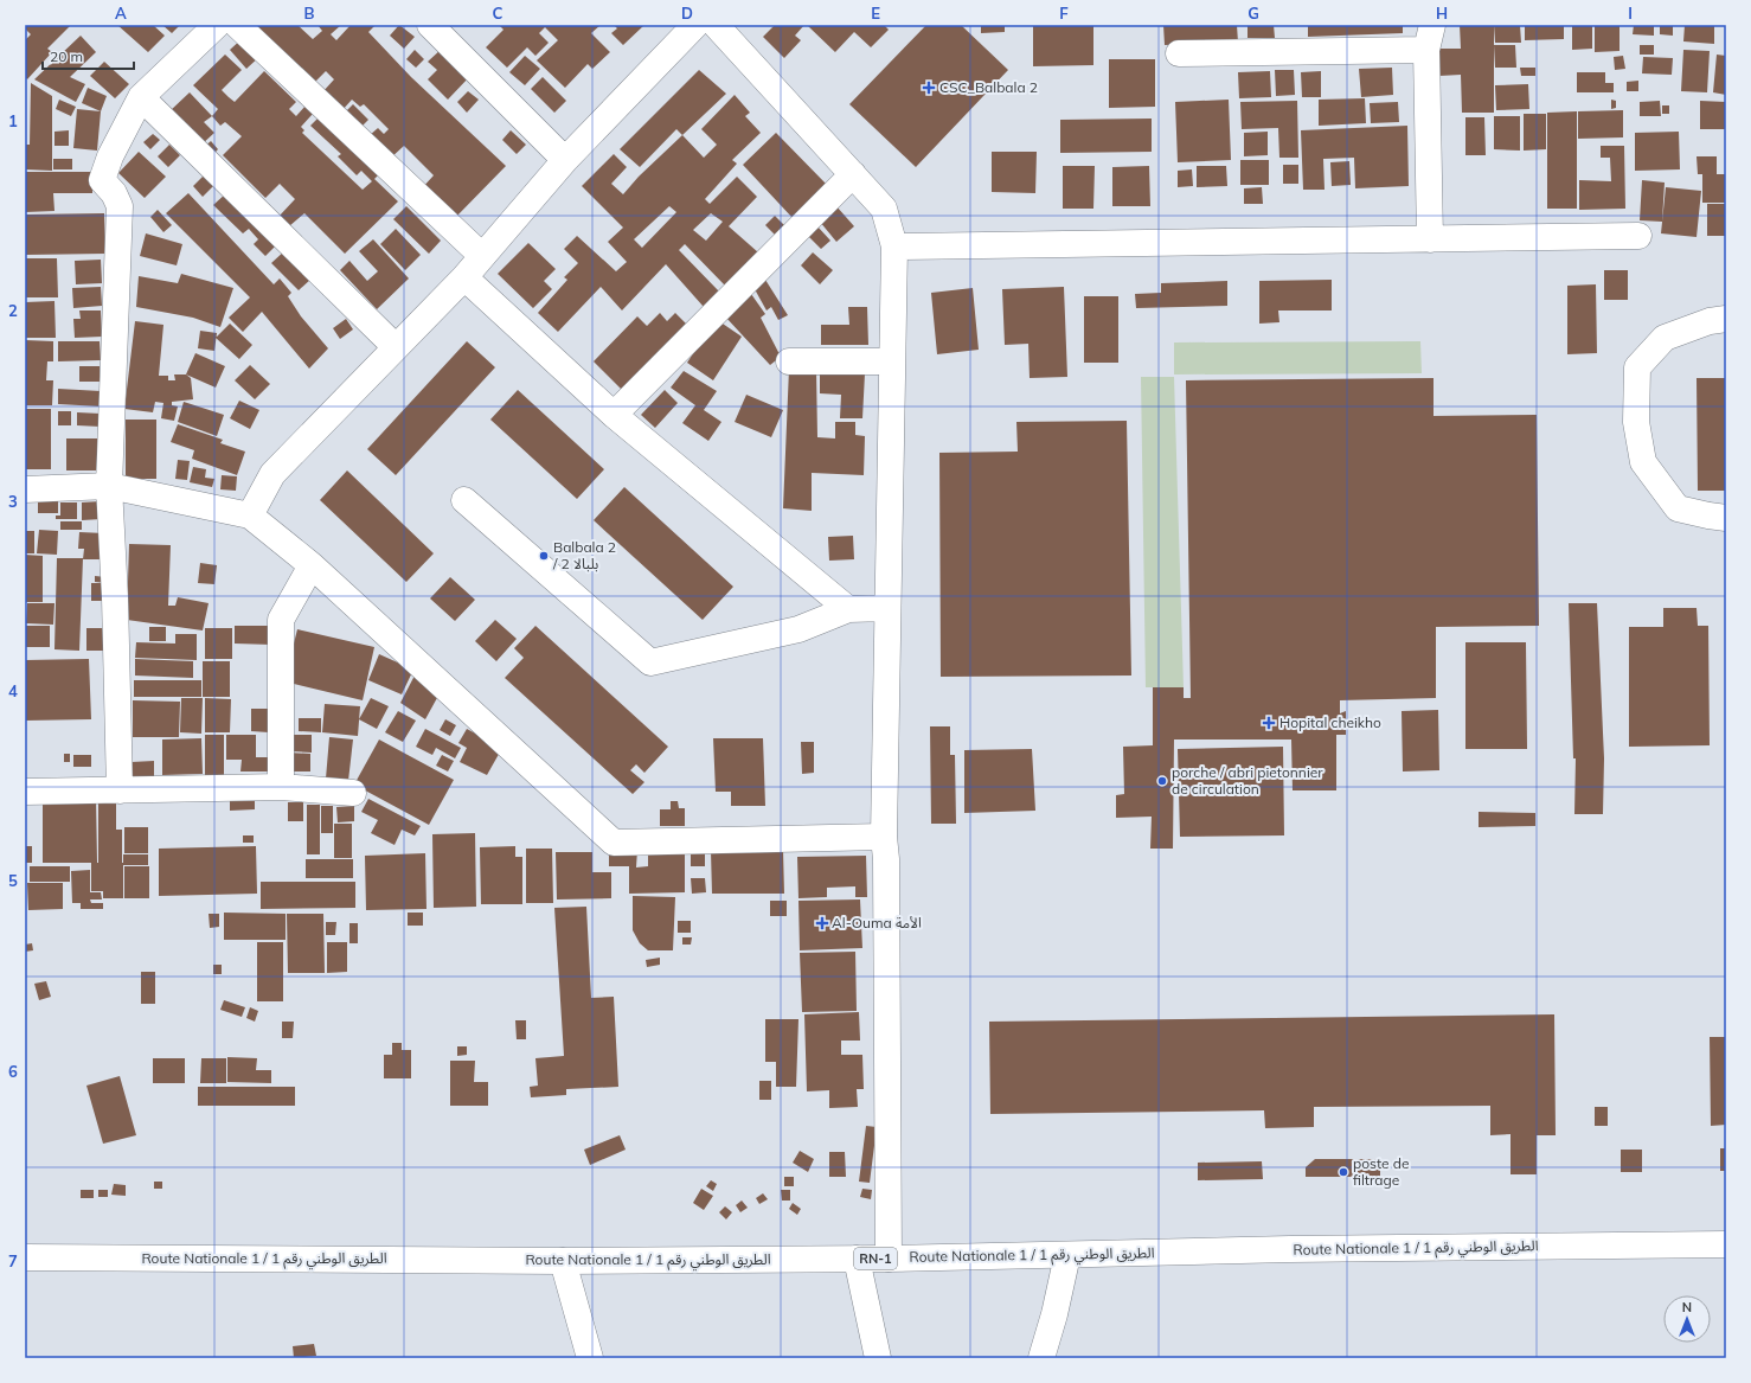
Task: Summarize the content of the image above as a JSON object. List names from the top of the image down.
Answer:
{
  "streets": {
    "street": ["Route Nationale 1 / الطريق الوطني رقم 1", "RN-1"]
  },
  "places": {
    "health": ["CSC_Balbala 2", "Hopital cheikho", "Al-Ouma الأمة"],
    "other": ["Balbala 2 / بلبالا 2", "porche / abri pietonnier de circulation", "poste de filtrage"]
  },
  "scale_bar": "20 m",
  "north": "top",
  "grid": {
    "columns": [
      "A",
      "B",
      "C",
      "D",
      "E",
      "F",
      "G",
      "H",
      "I"
    ],
    "rows": [
      "1",
      "2",
      "3",
      "4",
      "5",
      "6",
      "7"
    ]
  }
}
